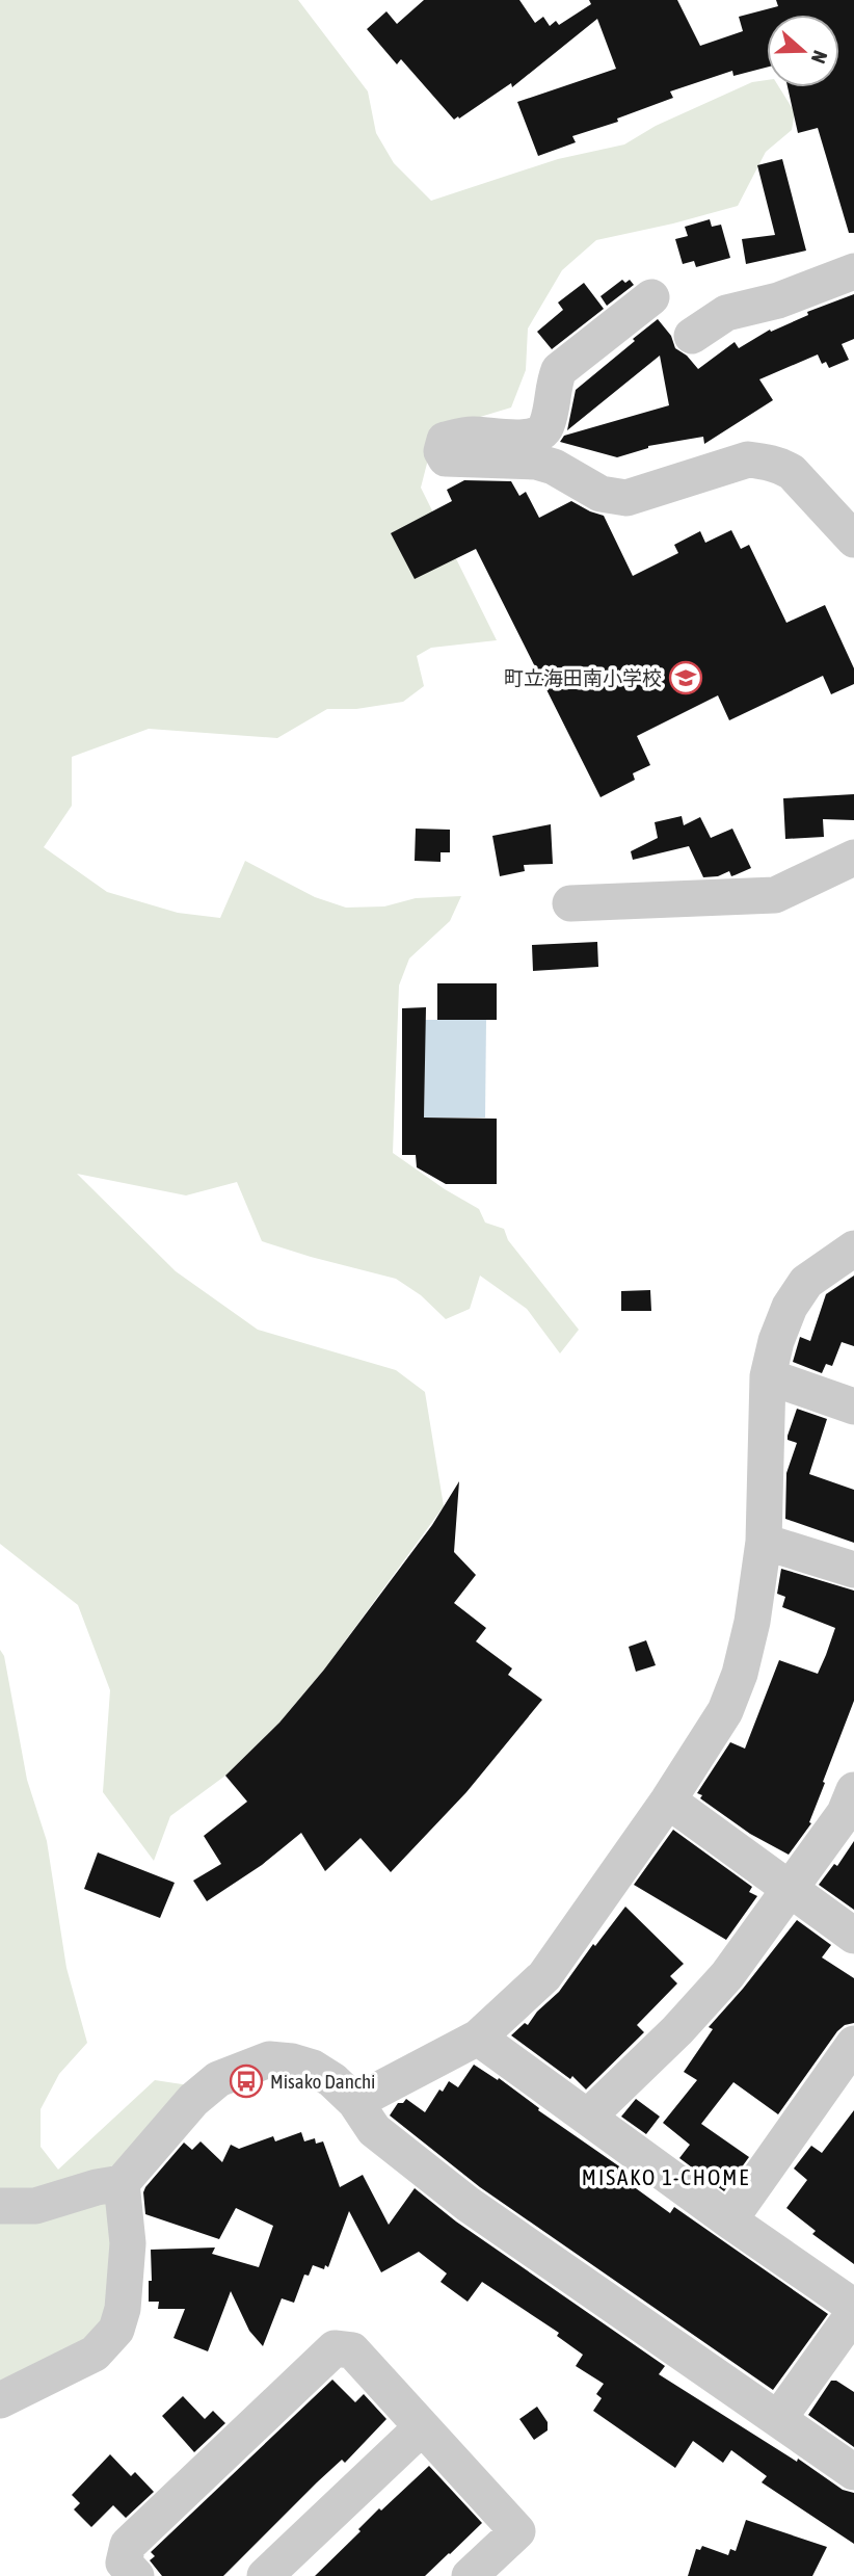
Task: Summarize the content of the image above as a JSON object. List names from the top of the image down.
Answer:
{
  "districts": ["MISAKO 1-CHOME"],
  "places": {
    "school or university": ["町立海田南小学校"],
    "bus stop": ["Misako Danchi"]
  },
  "north": "right"
}
